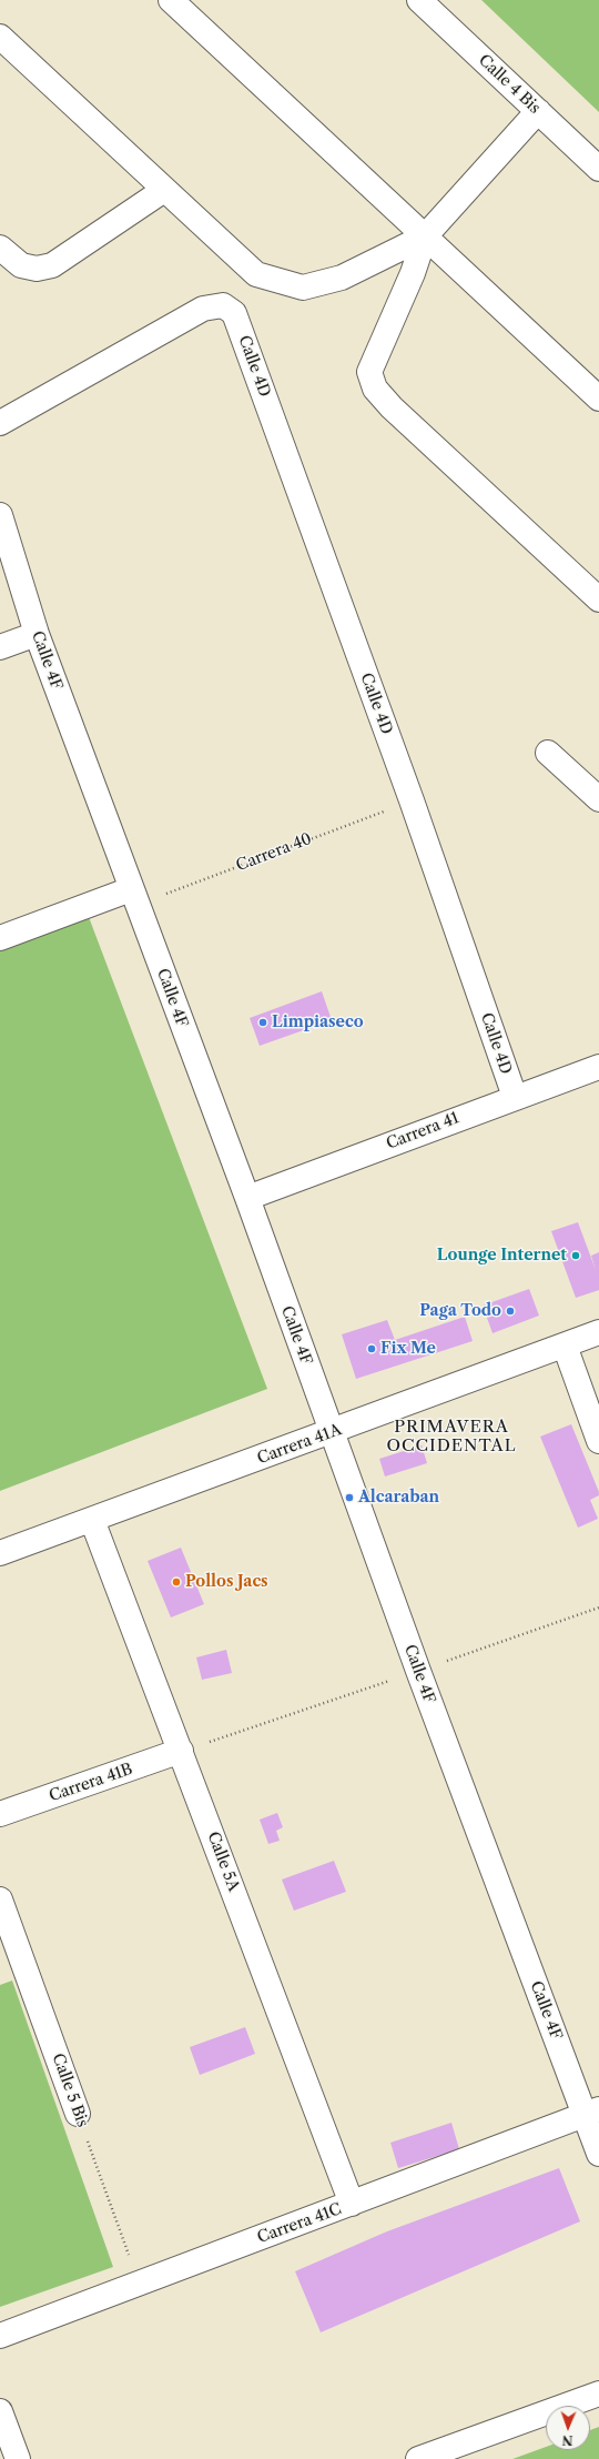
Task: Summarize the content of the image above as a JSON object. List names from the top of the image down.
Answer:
{
  "streets": {
    "street": [
      "Calle 4 Bis",
      "Calle 4D",
      "Calle 4F",
      "Carrera 41",
      "Carrera 41A",
      "Carrera 41B",
      "Calle 5A",
      "Calle 5 Bis",
      "Carrera 41C"
    ],
    "path": ["Carrera 40"]
  },
  "crossings": [
    ["Calle 4D", "Carrera 40"],
    ["Calle 4D", "Carrera 41"],
    ["Calle 4F", "Carrera 40"],
    ["Calle 4F", "Carrera 41"],
    ["Calle 4F", "Carrera 41A"],
    ["Calle 4F", "Carrera 41C"],
    ["Carrera 41A", "Calle 5A"],
    ["Carrera 41B", "Calle 5A"],
    ["Calle 5A", "Carrera 41C"],
    ["Calle 5 Bis", "Carrera 41C"]
  ],
  "districts": ["PRIMAVERA OCCIDENTAL"],
  "places": [
    "Limpiaseco",
    "Lounge Internet",
    "Paga Todo",
    "Fix Me",
    "Alcaraban",
    "Pollos Jacs"
  ],
  "north": "bottom"
}
